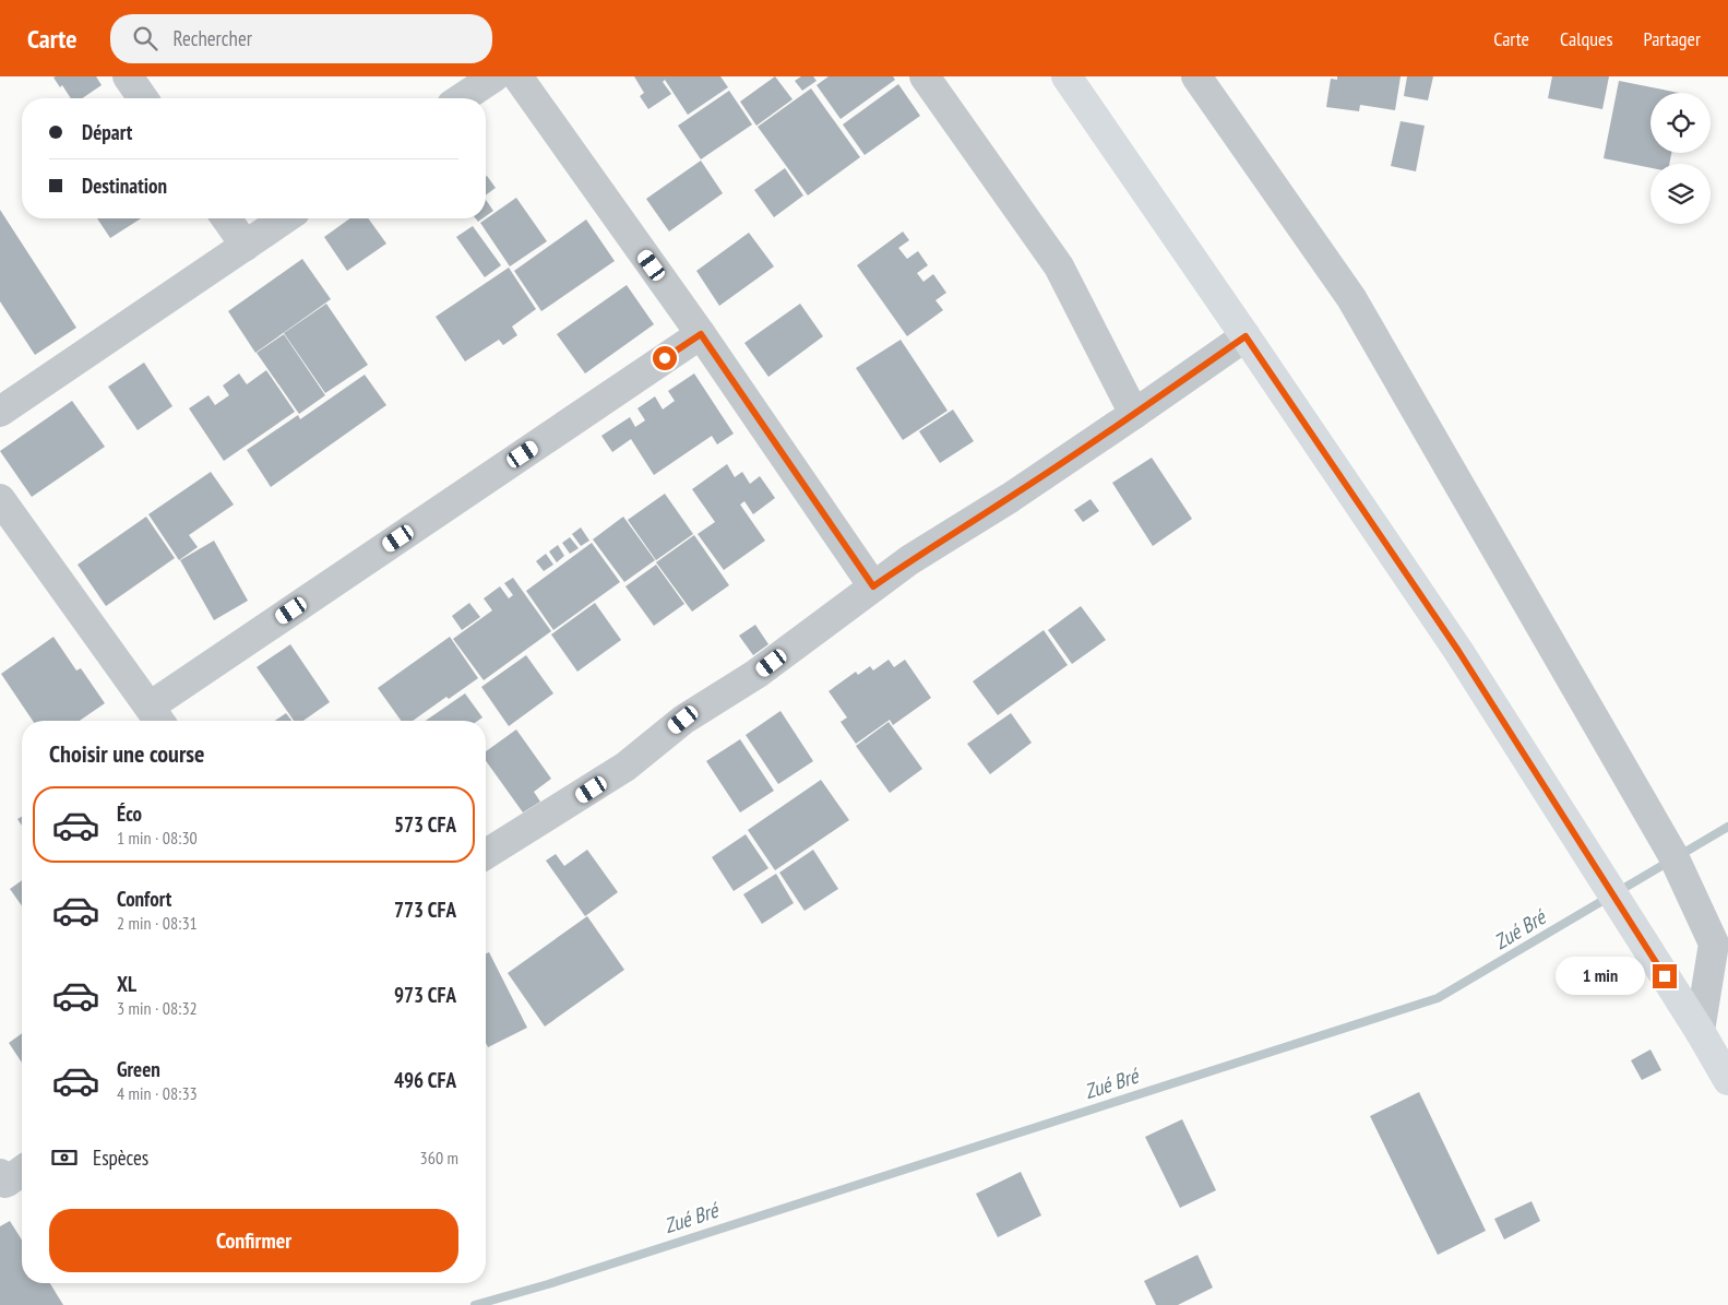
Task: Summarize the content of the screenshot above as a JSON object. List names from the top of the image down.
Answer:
{
  "water": ["Zué Bré"],
  "page": {
    "header": "Carte",
    "search": "Rechercher",
    "nav": ["Carte", "Calques", "Partager"],
    "banner": ["Départ", "Destination"],
    "heading": "Choisir une course",
    "list": [
      {
        "name": "Éco",
        "note": "1 min · 08:30",
        "value": "573 CFA"
      },
      {
        "name": "Confort",
        "note": "2 min · 08:31",
        "value": "773 CFA"
      },
      {
        "name": "XL",
        "note": "3 min · 08:32",
        "value": "973 CFA"
      },
      {
        "name": "Green",
        "note": "4 min · 08:33",
        "value": "496 CFA"
      }
    ],
    "bubble": "1 min",
    "pay": ["Espèces", "360 m"],
    "buttons": "Confirmer"
  }
}
